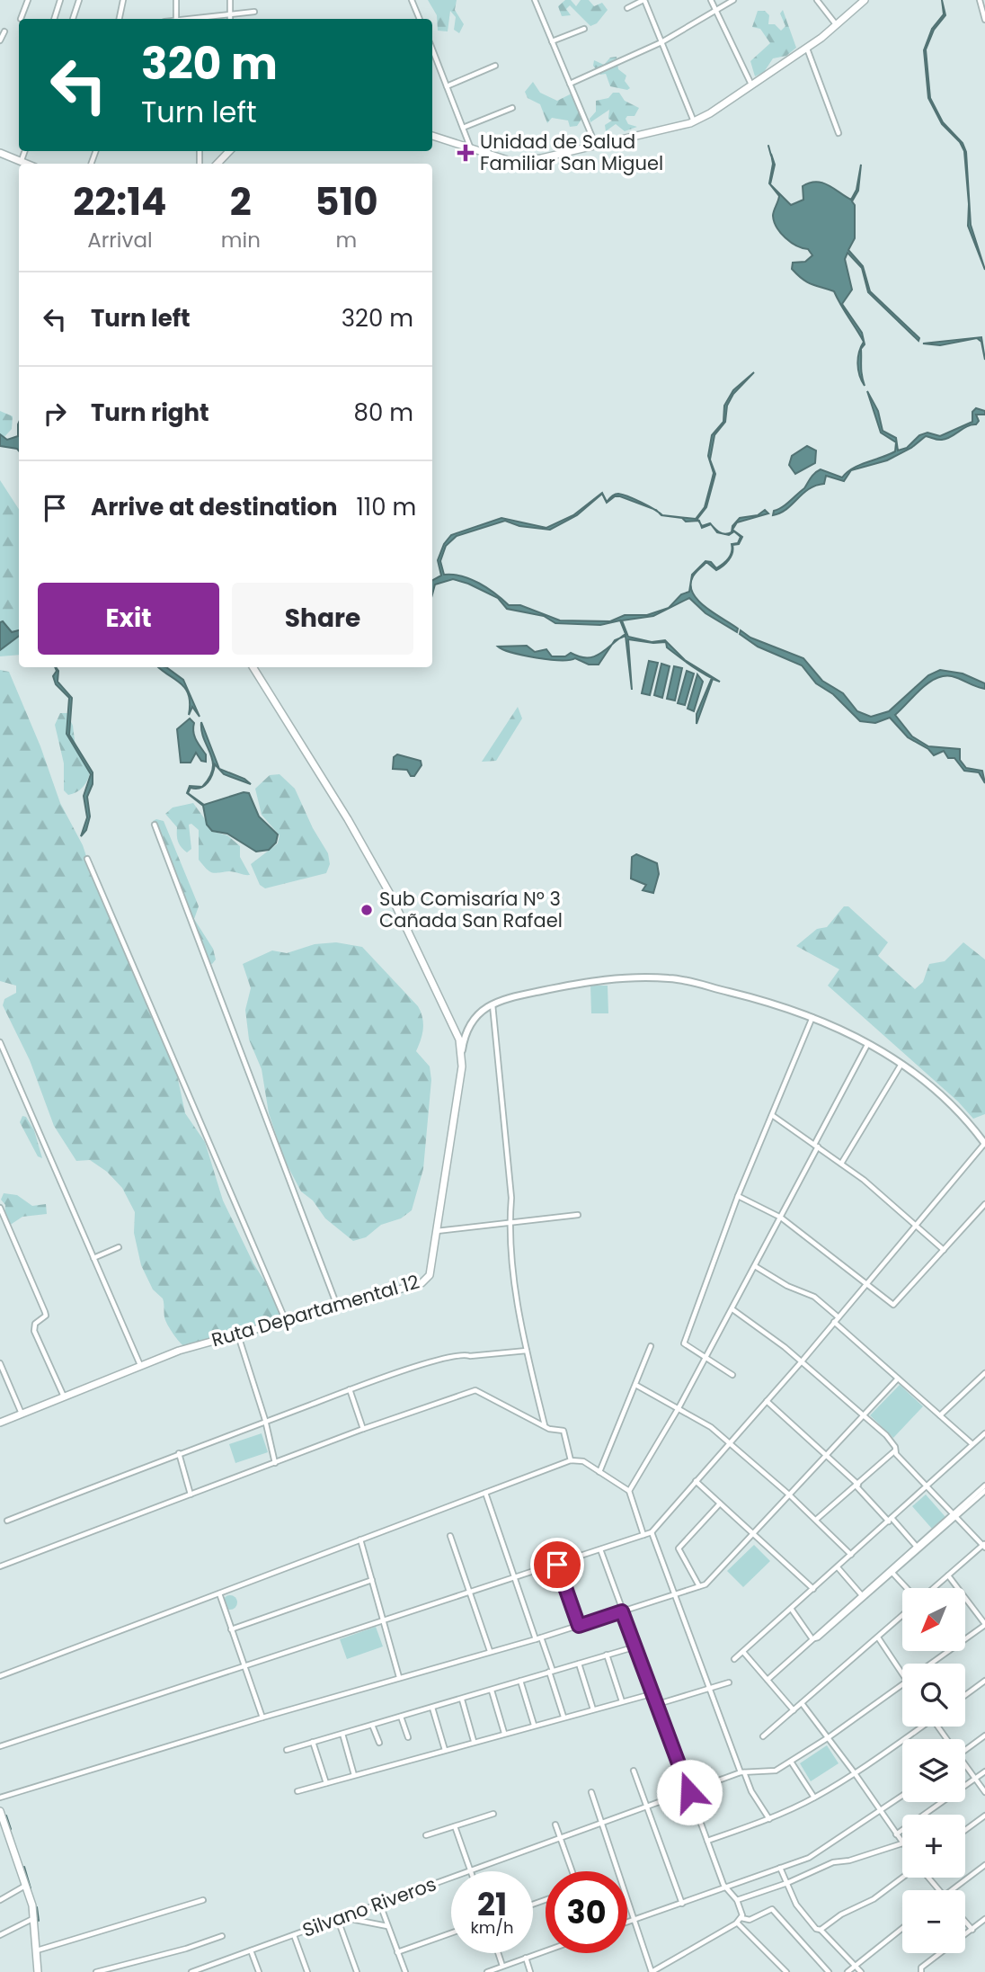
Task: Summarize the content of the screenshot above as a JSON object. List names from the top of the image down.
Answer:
{
  "streets": {
    "main road": ["Ruta Departamental 12"],
    "street": ["Silvano Riveros"]
  },
  "places": {
    "health": ["Unidad de Salud Familiar San Miguel"],
    "other": ["Sub Comisaría Nº 3 Cañada San Rafael"]
  },
  "north": "bottom left",
  "page": {
    "turn": ["320 m", "Turn left"],
    "eta": [
      "22:14",
      "Arrival",
      "2",
      "min",
      "510",
      "m"
    ],
    "list": [
      {
        "name": "Turn left",
        "value": "320 m"
      },
      {
        "name": "Turn right",
        "value": "80 m"
      },
      {
        "name": "Arrive at destination",
        "value": "110 m"
      }
    ],
    "buttons": ["Exit", "Share"],
    "map_buttons": ["+", "−"],
    "speed": "21 km/h",
    "limit": "30"
  }
}
